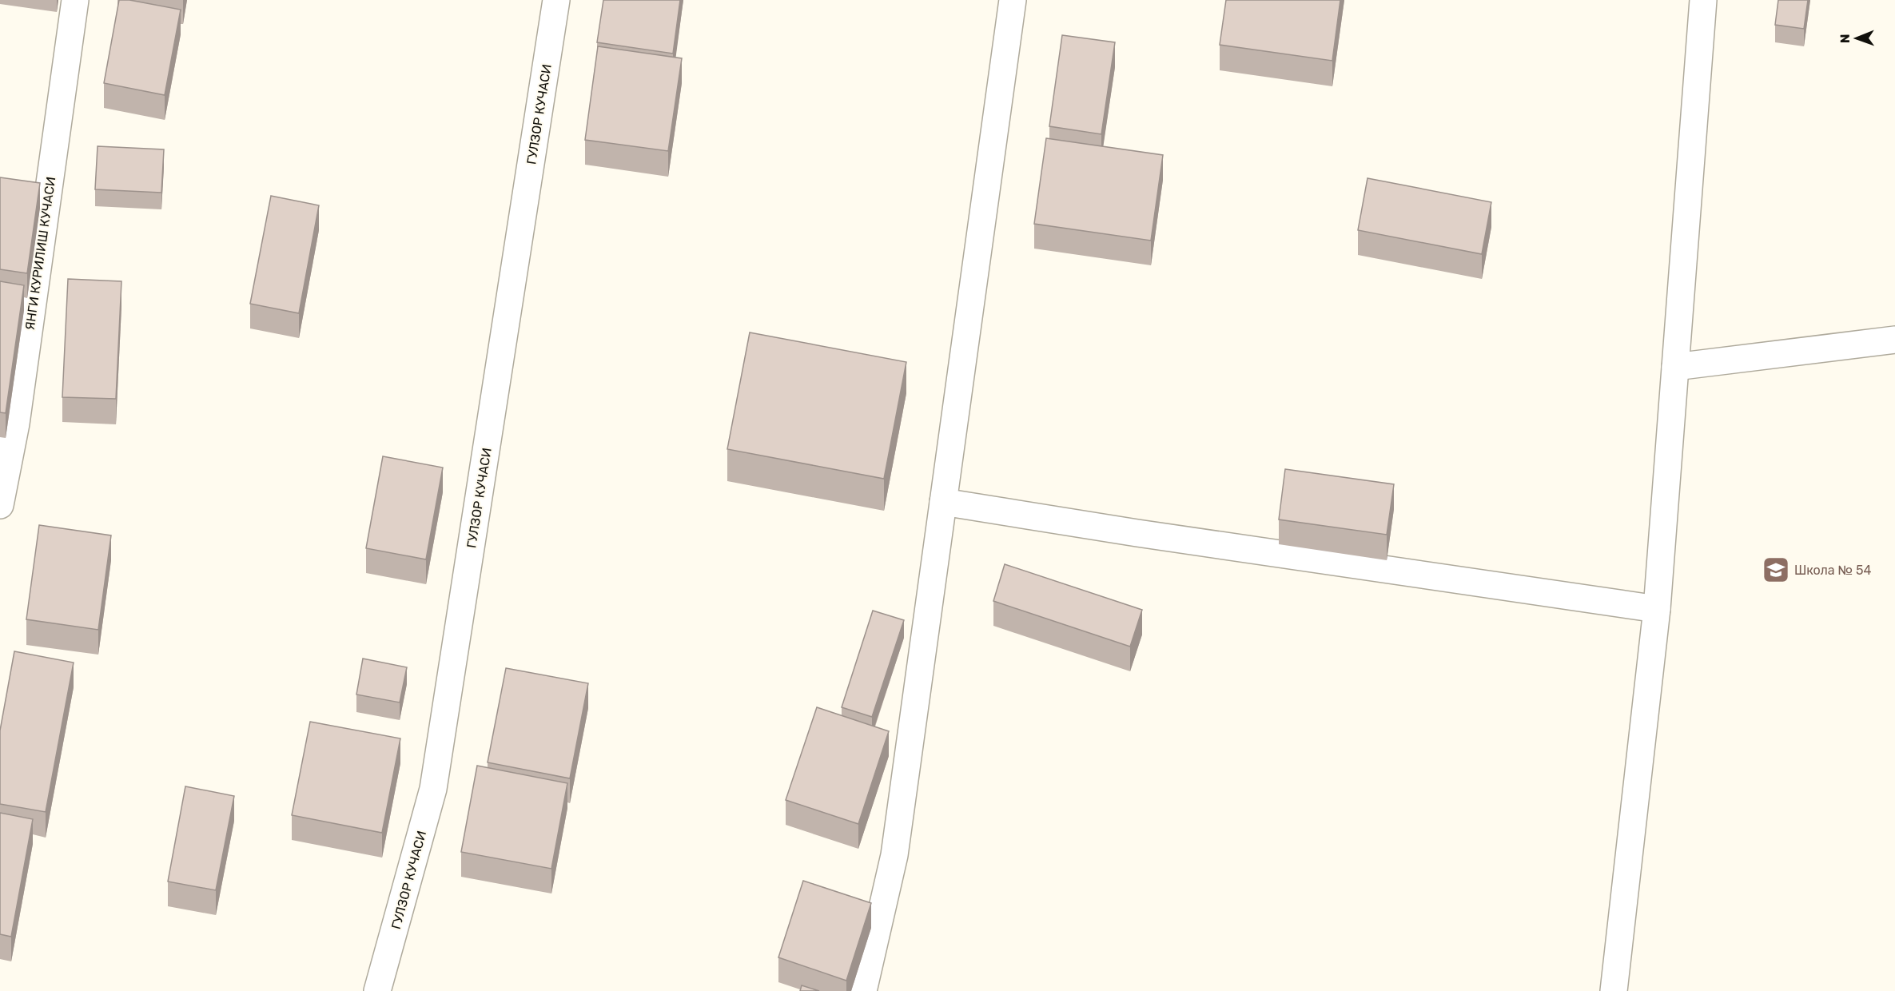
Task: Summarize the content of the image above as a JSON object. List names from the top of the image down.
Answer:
{
  "streets": {
    "street": ["ГУЛЗОР КУЧАСИ", "ЯНГИ КУРИЛИШ КУЧАСИ"]
  },
  "places": {
    "school or university": ["Школа № 54"]
  },
  "north": "left"
}
